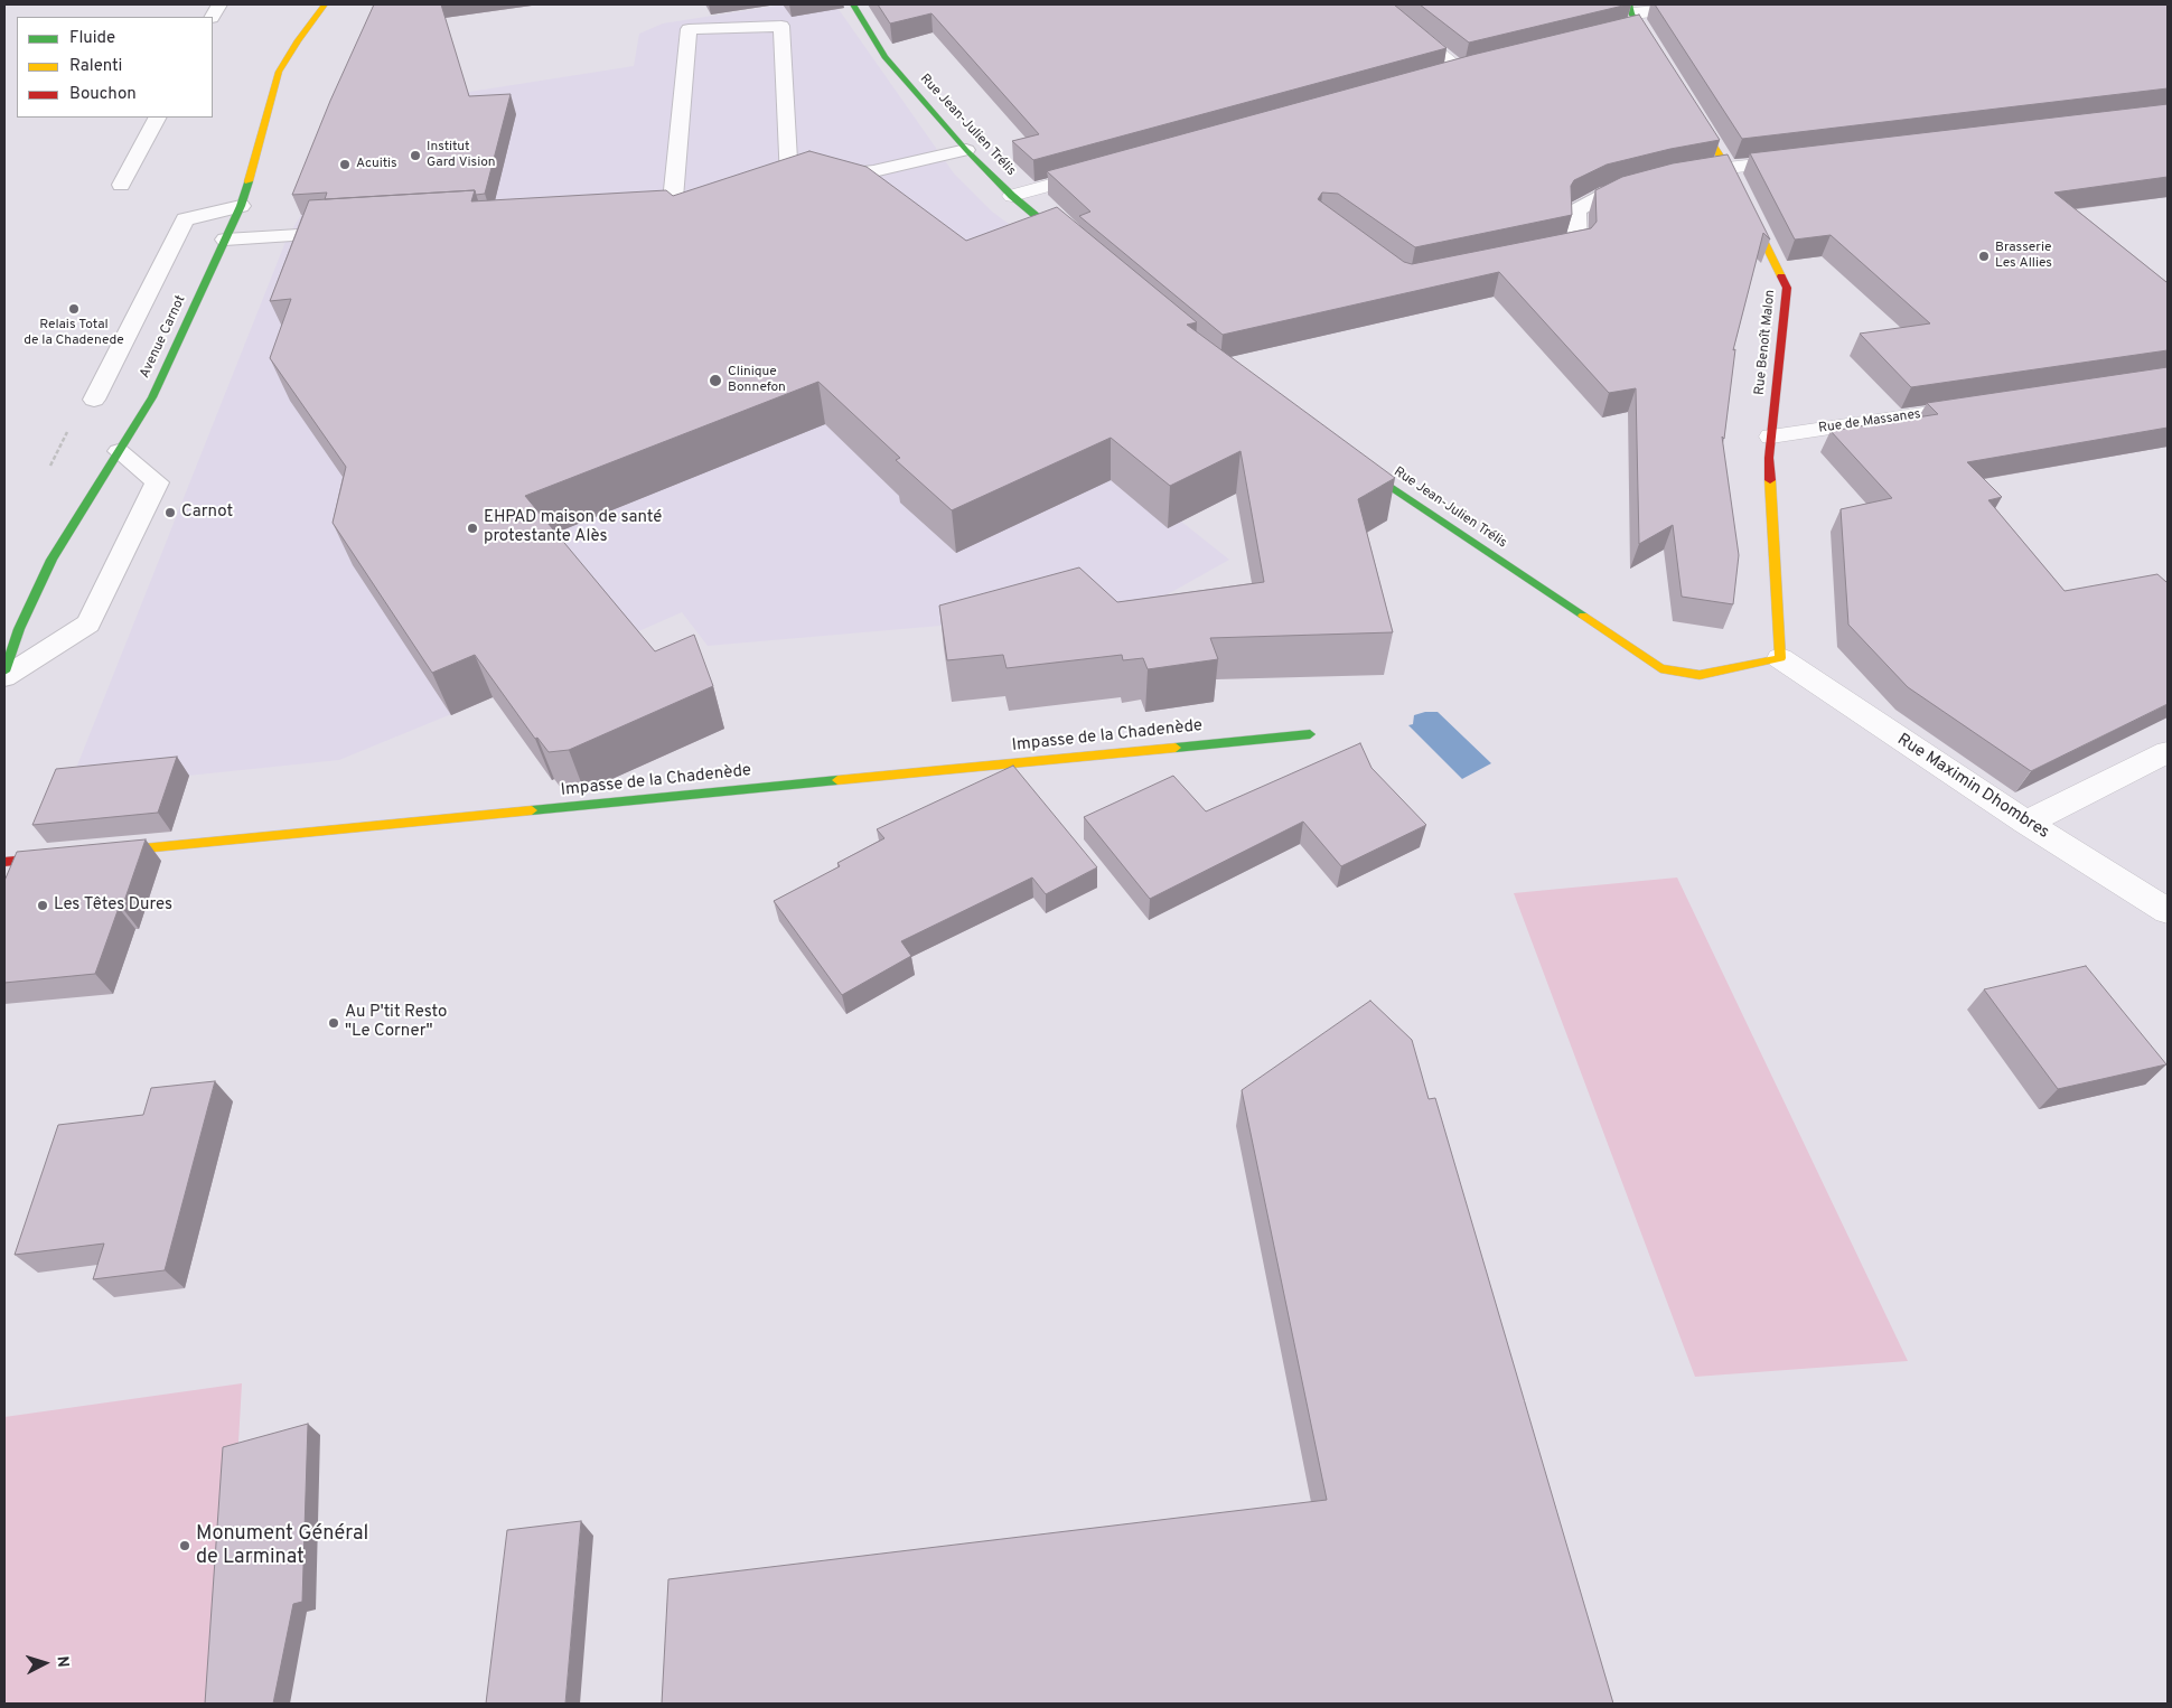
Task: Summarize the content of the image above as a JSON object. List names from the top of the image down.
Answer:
{
  "streets": {
    "street": [
      "Rue Jean-Julien Trélis",
      "Avenue Carnot",
      "Rue Benoît Malon",
      "Rue de Massanes",
      "Impasse de la Chadenède",
      "Rue Maximin Dhombres"
    ]
  },
  "crossings": [
    ["Rue Jean-Julien Trélis", "Rue Benoît Malon"],
    ["Rue Jean-Julien Trélis", "Rue Maximin Dhombres"],
    ["Rue Benoît Malon", "Rue de Massanes"],
    ["Rue Benoît Malon", "Rue Maximin Dhombres"]
  ],
  "places": [
    "Institut Gard Vision",
    "Acuitis",
    "Brasserie Les Allies",
    "Relais Total de la Chadenede",
    "Clinique Bonnefon",
    "Carnot",
    "EHPAD maison de santé protestante Alès",
    "Les Têtes Dures",
    "Au P'tit Resto \"Le Corner\"",
    "Monument Général de Larminat"
  ],
  "legend": ["Fluide", "Ralenti", "Bouchon"],
  "north": "right"
}
